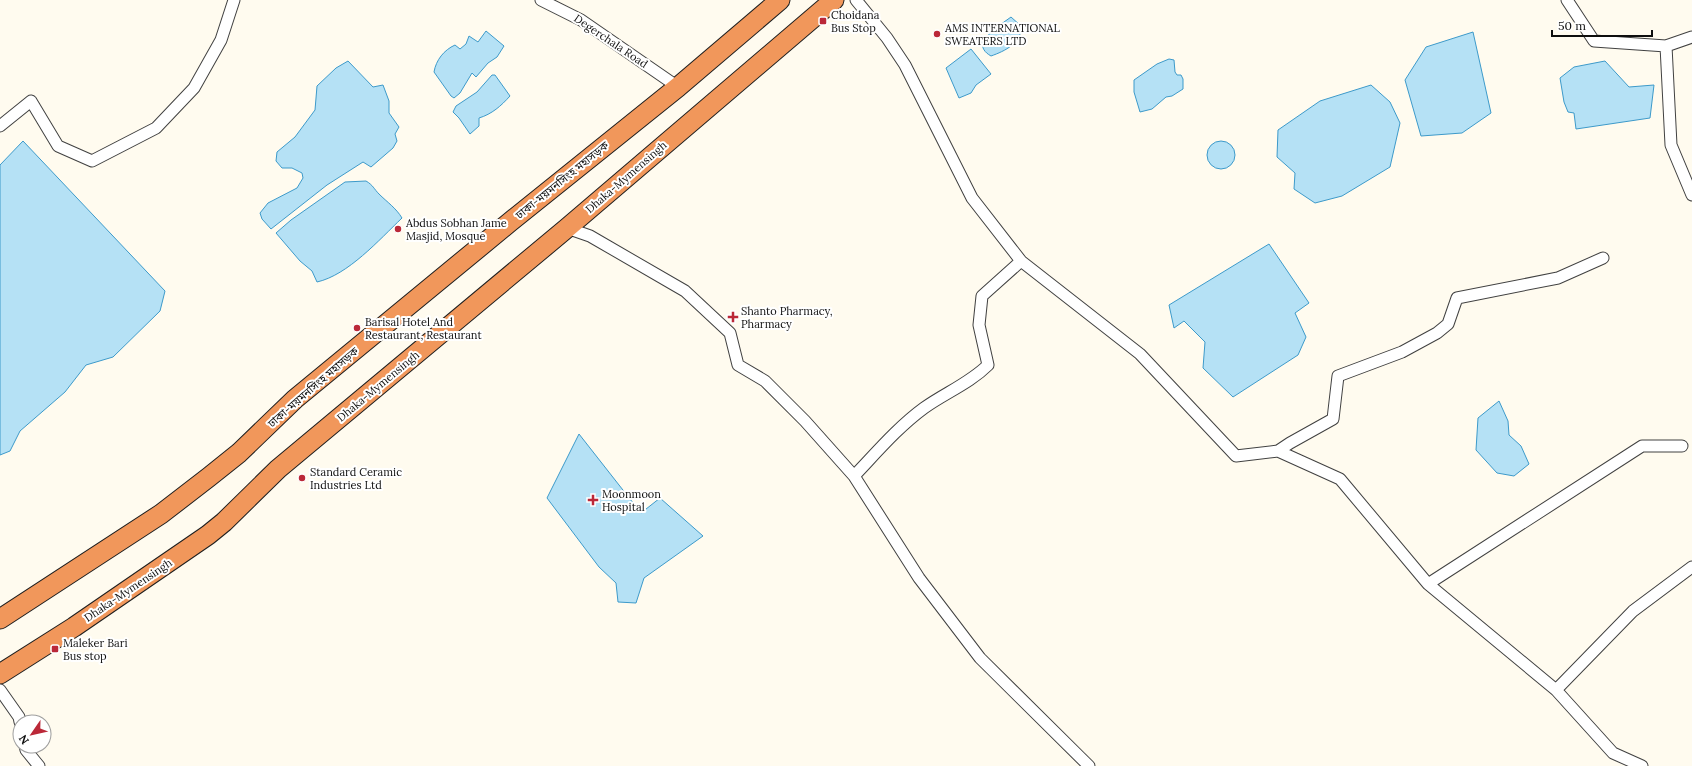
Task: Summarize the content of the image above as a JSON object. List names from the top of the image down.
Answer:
{
  "streets": {
    "highway": ["Dhaka-Mymensingh", "ঢাকা-ময়মনসিংহ মহাসড়ক"],
    "street": ["Degerchala Road"]
  },
  "crossings": [
    ["Degerchala Road", "ঢাকা-ময়মনসিংহ মহাসড়ক"]
  ],
  "places": {
    "transit": ["Choidana Bus Stop", "Maleker Bari Bus stop"],
    "other": [
      "AMS INTERNATIONAL SWEATERS LTD",
      "Abdus Sobhan Jame Masjid, Mosque",
      "Barisal Hotel And Restaurant, Restaurant",
      "Standard Ceramic Industries Ltd"
    ],
    "health": ["Shanto Pharmacy, Pharmacy", "Moonmoon Hospital"]
  },
  "scale_bar": "50 m",
  "north": "bottom left"
}
